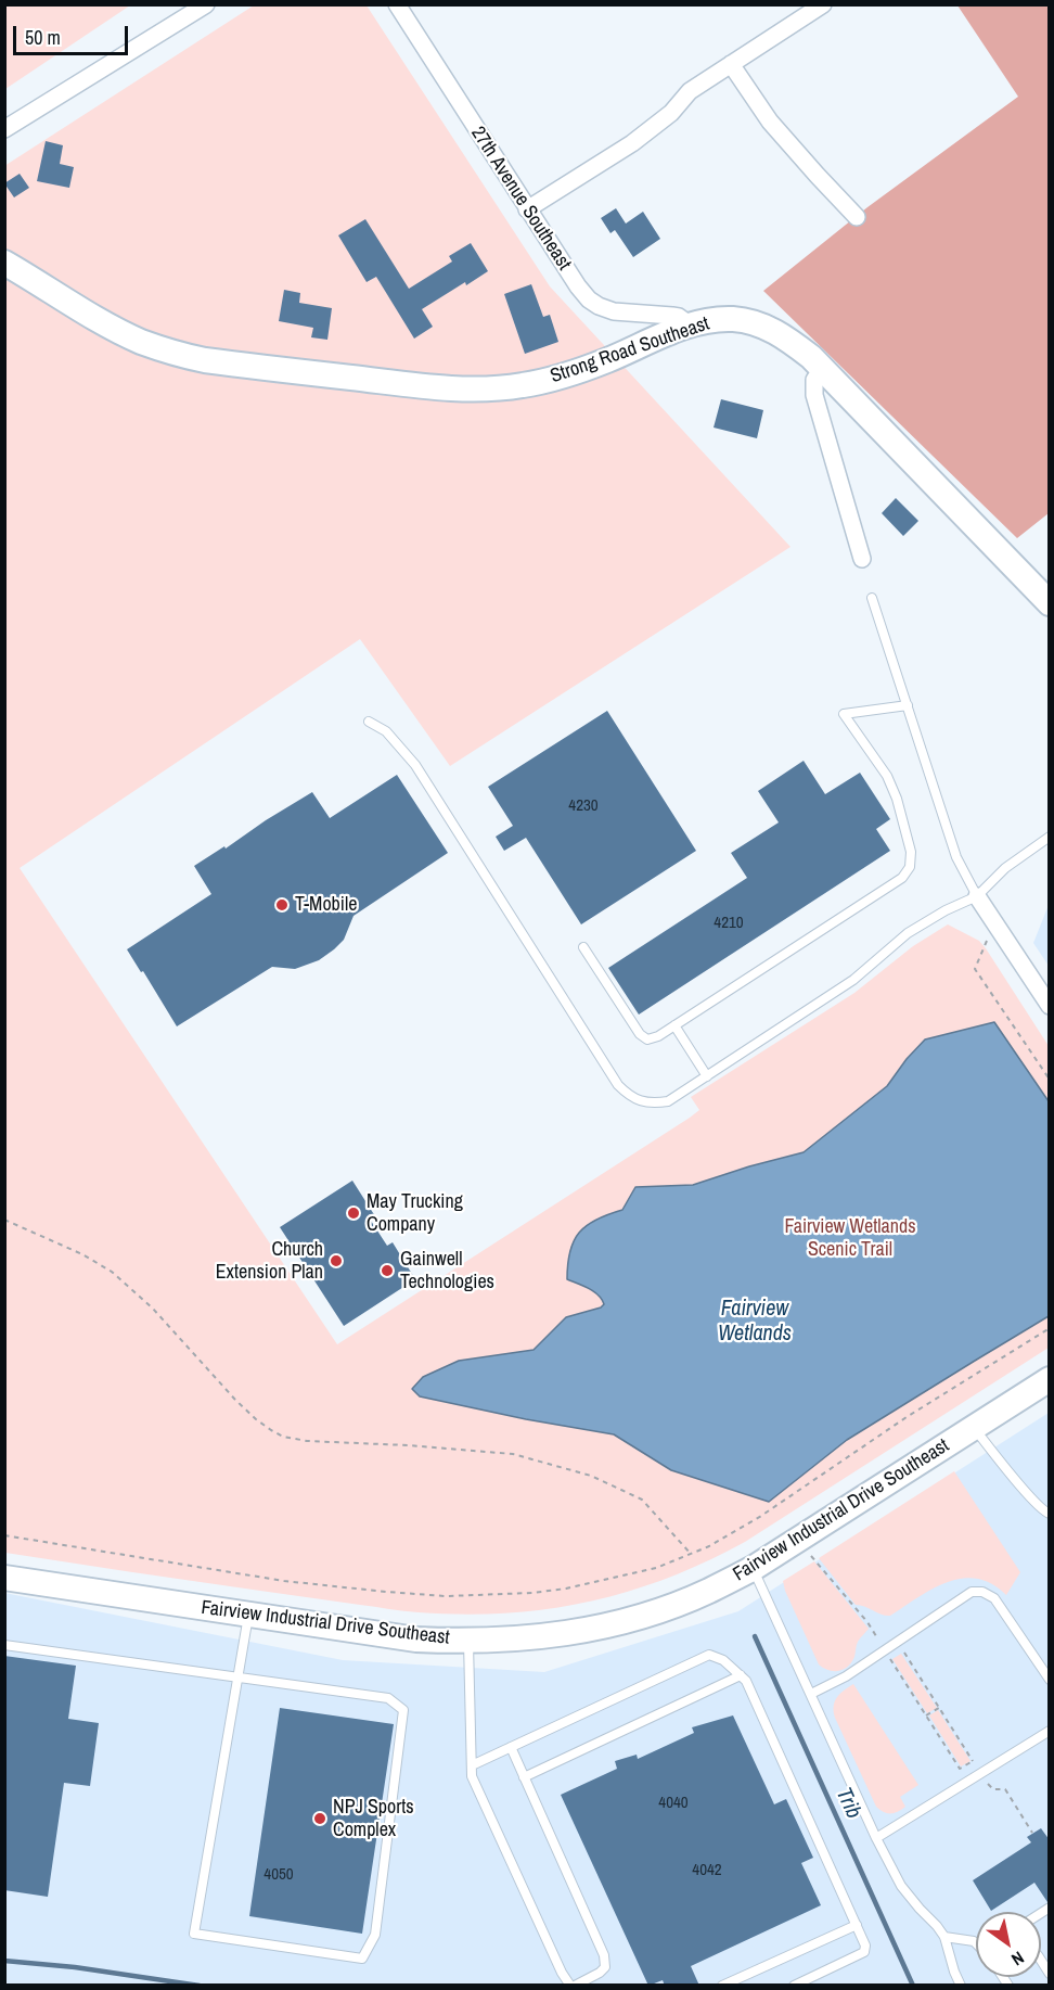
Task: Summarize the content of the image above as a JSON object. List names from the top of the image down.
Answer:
{
  "streets": {
    "street": ["27th Avenue Southeast", "Strong Road Southeast", "Fairview Industrial Drive Southeast"]
  },
  "crossings": [
    ["27th Avenue Southeast", "Strong Road Southeast"]
  ],
  "water": ["Fairview Wetlands", "Trib"],
  "parks": ["Fairview Wetlands Scenic Trail"],
  "places": [
    "T-Mobile",
    "May Trucking Company",
    "Church Extension Plan",
    "Gainwell Technologies",
    "NPJ Sports Complex"
  ],
  "house_numbers": [
    "4230",
    "4210",
    "4040",
    "4042",
    "4050"
  ],
  "scale_bar": "50 m",
  "north": "bottom right"
}
